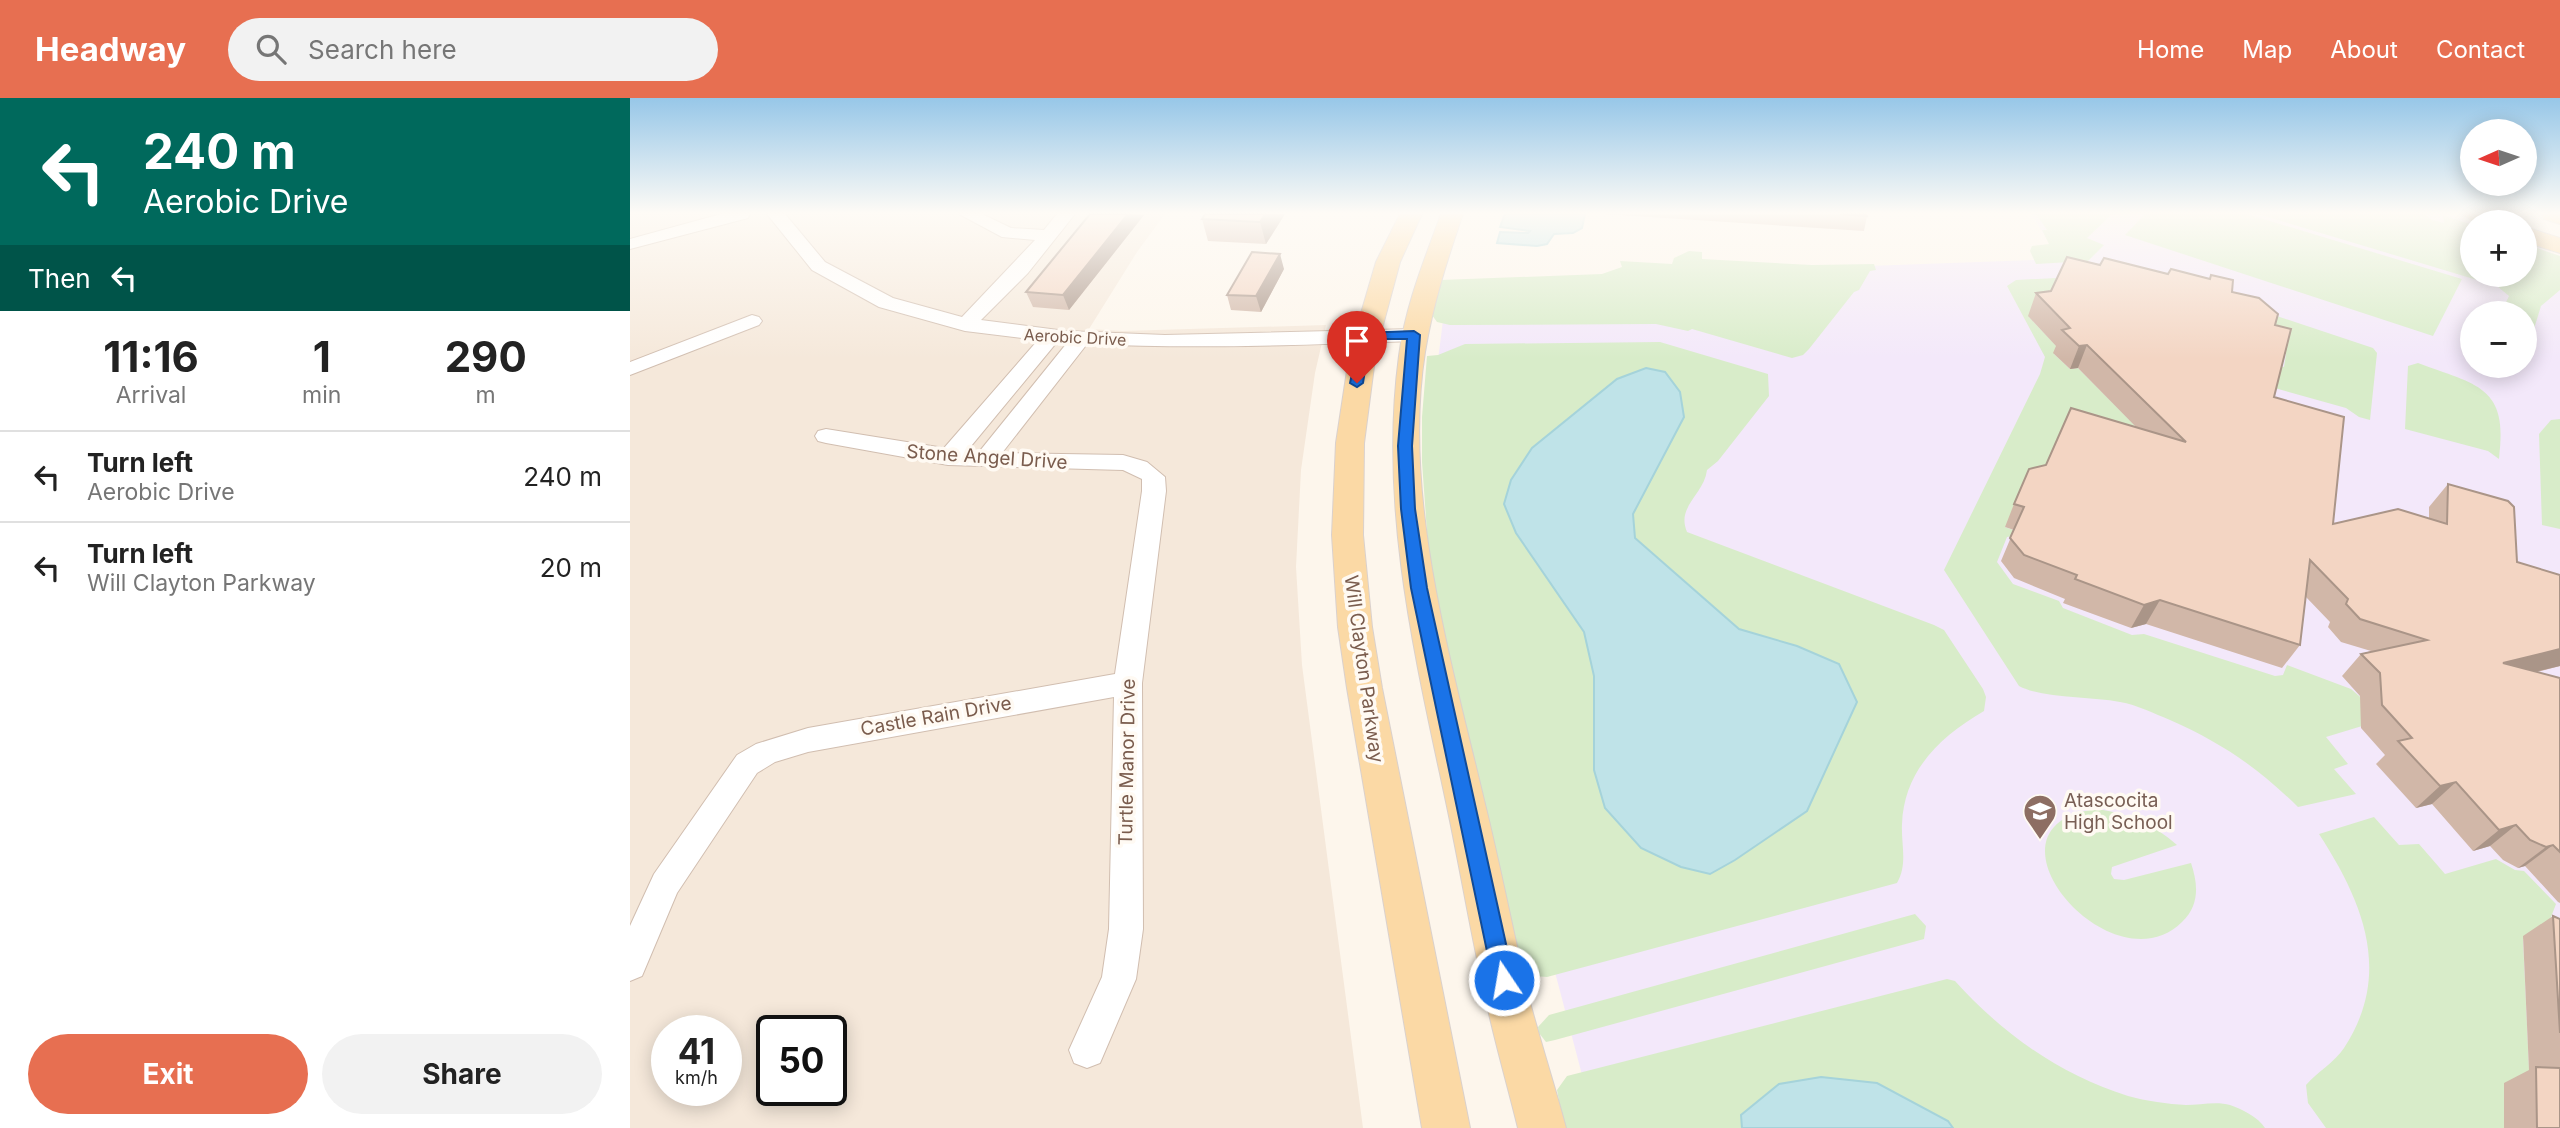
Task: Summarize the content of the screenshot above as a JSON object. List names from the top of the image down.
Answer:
{
  "streets": {
    "main road": ["Will Clayton Parkway"],
    "street": [
      "Aerobic Drive",
      "Stone Angel Drive",
      "Castle Rain Drive",
      "Turtle Manor Drive"
    ]
  },
  "crossings": [
    ["Aerobic Drive", "Will Clayton Parkway"],
    ["Stone Angel Drive", "Turtle Manor Drive"],
    ["Castle Rain Drive", "Turtle Manor Drive"]
  ],
  "places": {
    "school or university": ["Atascocita High School"]
  },
  "north": "left",
  "page": {
    "header": "Headway",
    "search": "Search here",
    "nav": [
      "Home",
      "Map",
      "About",
      "Contact"
    ],
    "turn": ["240 m", "Aerobic Drive"],
    "map_buttons": ["+", "−"],
    "then": "Then",
    "eta": [
      "11:16",
      "Arrival",
      "1",
      "min",
      "290",
      "m"
    ],
    "list": [
      {
        "name": "Turn left",
        "note": "Aerobic Drive",
        "value": "240 m"
      },
      {
        "name": "Turn left",
        "note": "Will Clayton Parkway",
        "value": "20 m"
      }
    ],
    "speed": "41 km/h",
    "limit": "50",
    "buttons": ["Exit", "Share"]
  }
}
